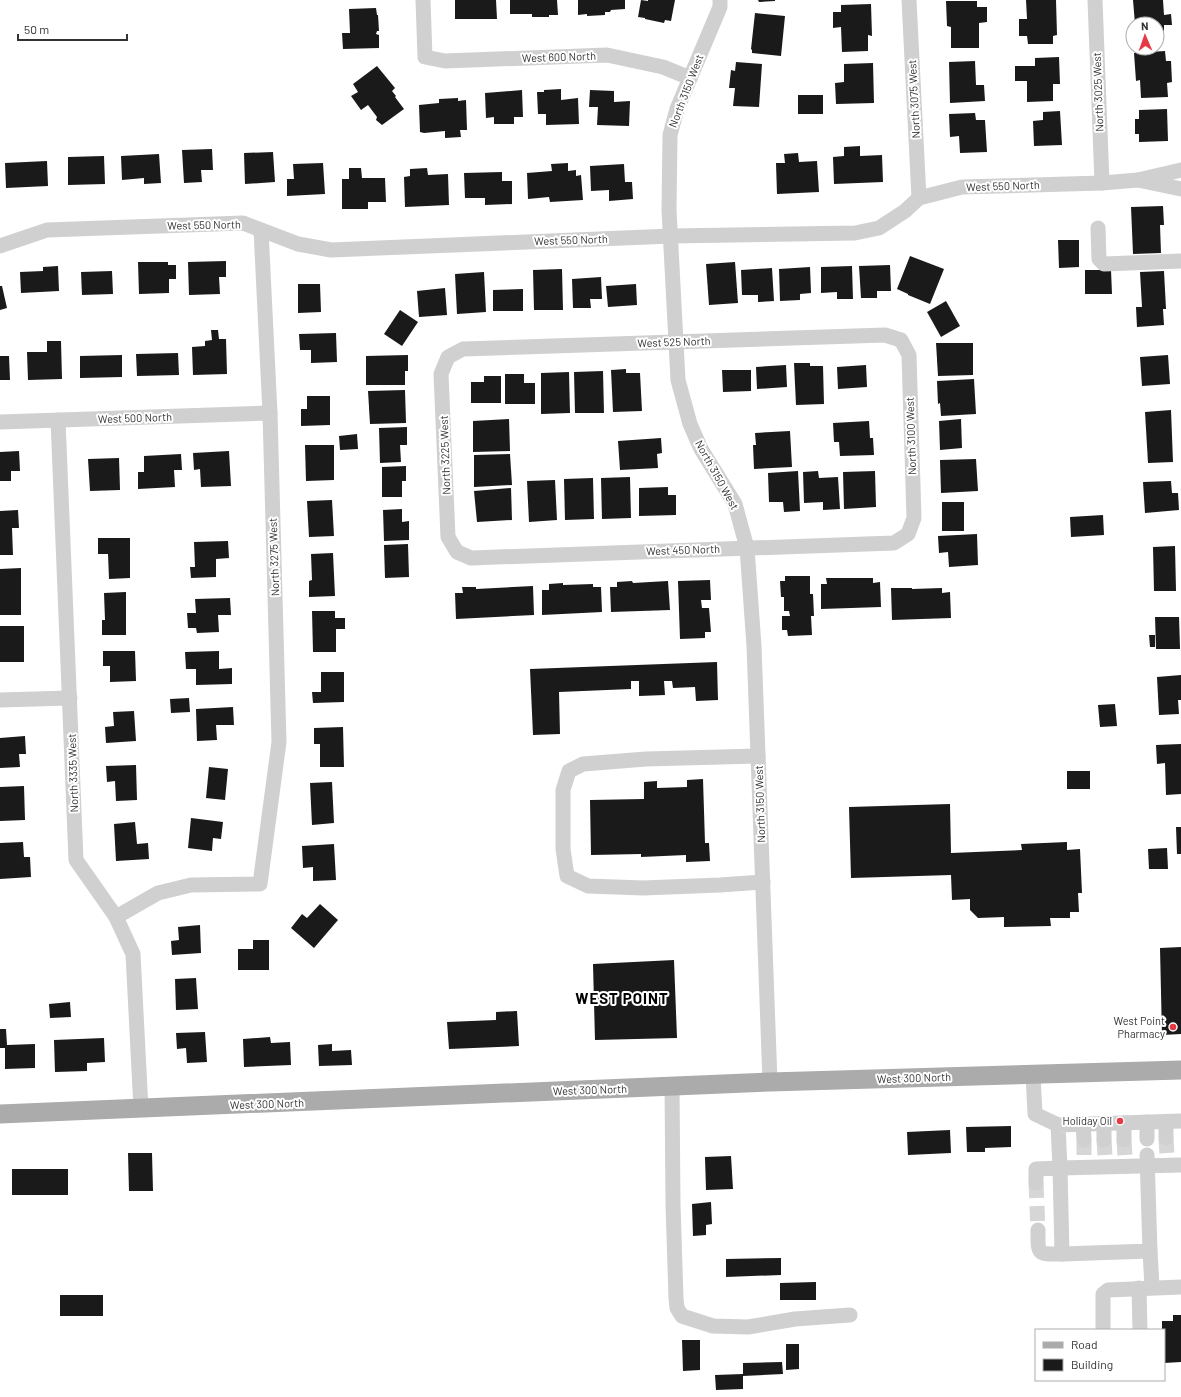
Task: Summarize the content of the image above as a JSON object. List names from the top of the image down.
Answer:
{
  "streets": {
    "main road": ["West 300 North"],
    "street": [
      "West 600 North",
      "North 3150 West",
      "North 3025 West",
      "North 3075 West",
      "West 550 North",
      "West 525 North",
      "West 500 North",
      "North 3100 West",
      "North 3225 West",
      "West 450 North",
      "North 3275 West",
      "North 3335 West"
    ]
  },
  "crossings": [
    ["West 600 North", "North 3150 West"],
    ["North 3150 West", "West 550 North"],
    ["North 3150 West", "West 525 North"],
    ["North 3150 West", "West 450 North"],
    ["North 3150 West", "West 300 North"],
    ["North 3025 West", "West 550 North"],
    ["North 3075 West", "West 550 North"],
    ["West 550 North", "North 3275 West"],
    ["West 525 North", "North 3100 West"],
    ["West 525 North", "North 3225 West"],
    ["West 500 North", "North 3275 West"],
    ["West 500 North", "North 3335 West"],
    ["North 3100 West", "West 450 North"],
    ["North 3225 West", "West 450 North"],
    ["North 3275 West", "North 3335 West"],
    ["North 3335 West", "West 300 North"]
  ],
  "districts": ["WEST POINT"],
  "places": ["West Point Pharmacy", "Holiday Oil"],
  "legend": ["Road", "Building"],
  "scale_bar": "50 m",
  "north": "top"
}
